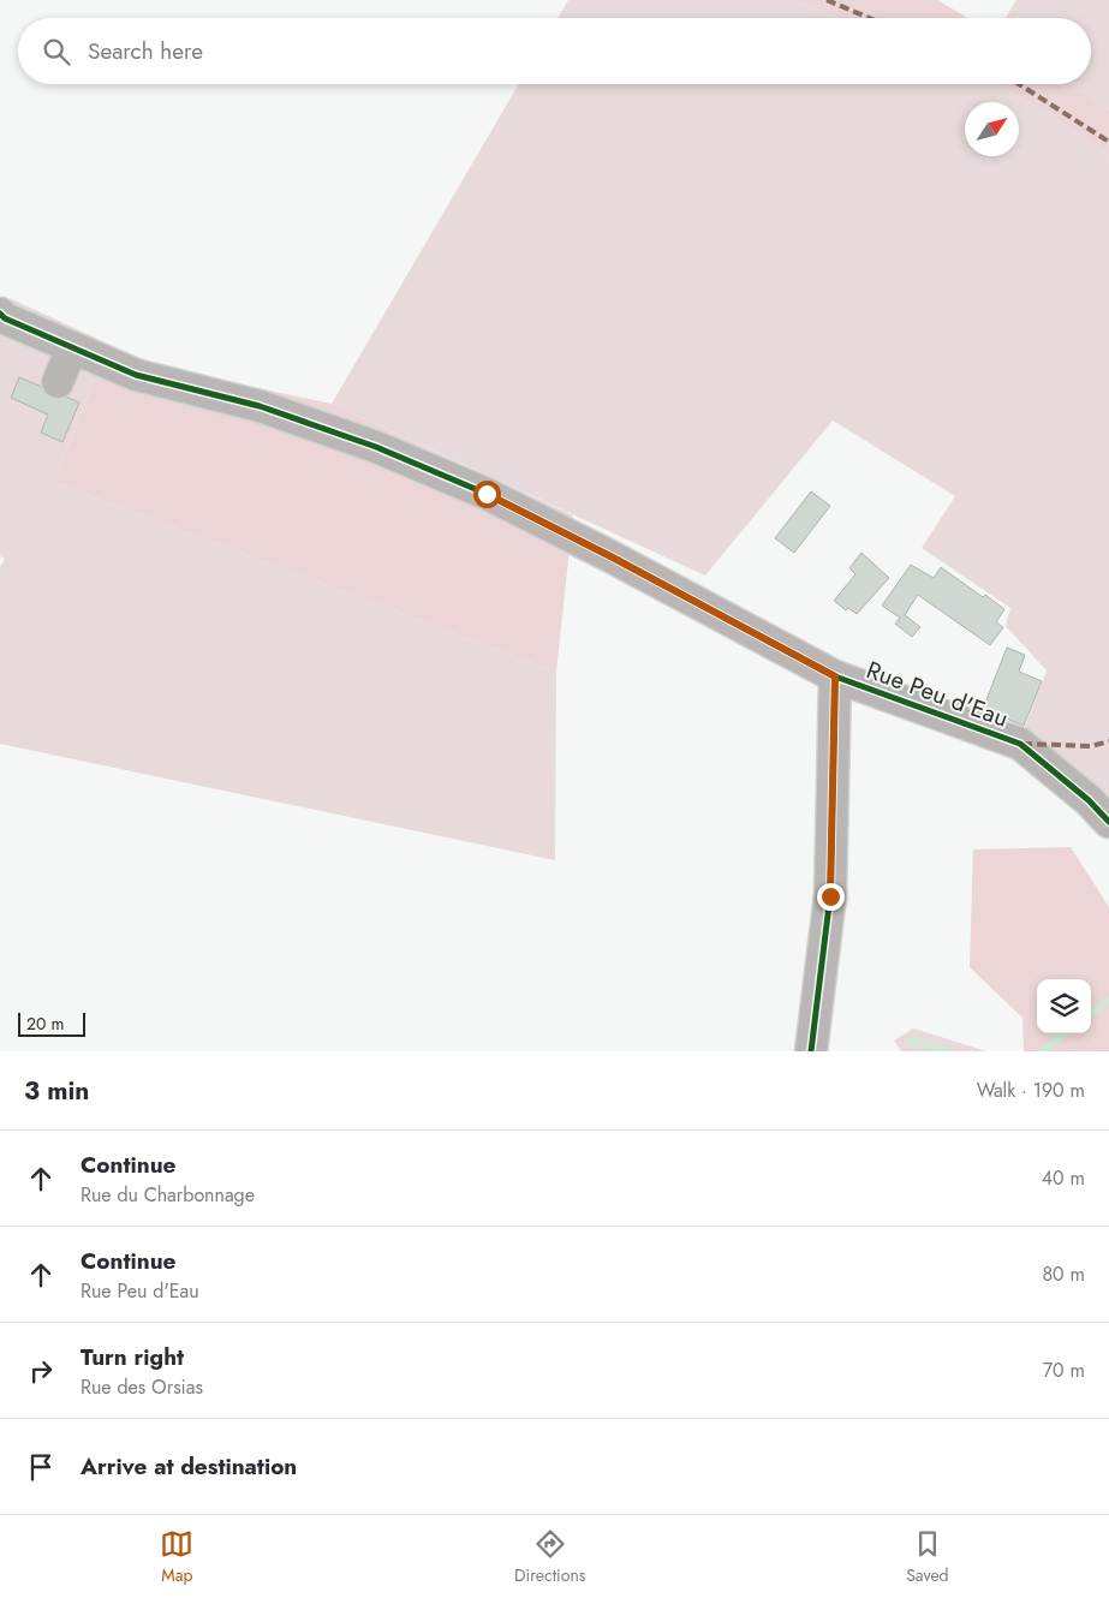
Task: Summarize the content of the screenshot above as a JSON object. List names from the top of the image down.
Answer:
{
  "streets": {
    "street": ["Rue Peu d'Eau"]
  },
  "scale_bar": "20 m",
  "north": "top right",
  "page": {
    "search": "Search here",
    "scale": "20 m",
    "heading": ["3 min", "Walk · 190 m"],
    "list": [
      ["Continue", "Rue du Charbonnage", "40 m"],
      ["Continue", "Rue Peu d'Eau", "80 m"],
      ["Turn right", "Rue des Orsias", "70 m"],
      "Arrive at destination"
    ],
    "nav": ["Map", "Directions", "Saved"]
  }
}
